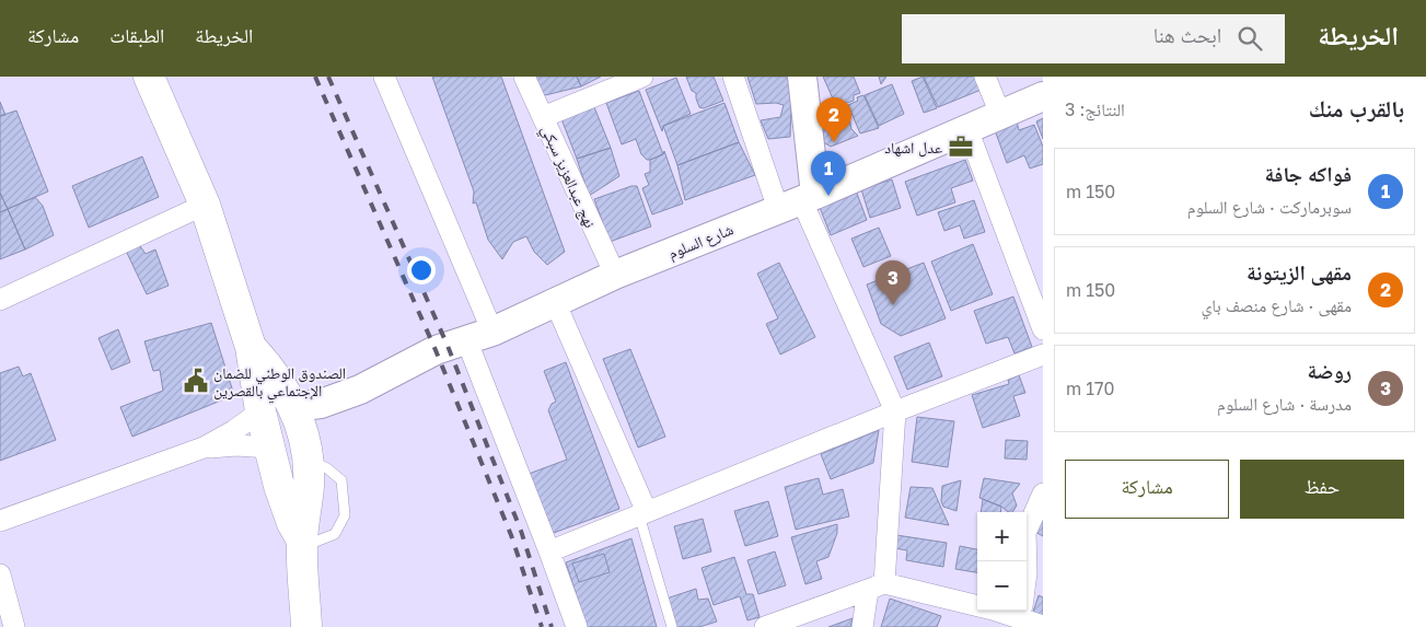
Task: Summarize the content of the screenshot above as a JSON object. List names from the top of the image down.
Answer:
{
  "streets": {
    "street": ["نهج عبدالعزيز سبكي", "شارع السلوم"]
  },
  "crossings": [
    ["نهج عبدالعزيز سبكي", "شارع السلوم"]
  ],
  "places": {
    "office": ["عدل اشهاد"],
    "public building": ["الصندوق الوطني للضمان الإجتماعي بالقصرين"]
  },
  "page": {
    "header": "الخريطة",
    "search": "ابحث هنا",
    "nav": ["الخريطة", "الطبقات", "مشاركة"],
    "heading": ["بالقرب منك", "النتائج: 3"],
    "pins": ["2", "1", "3"],
    "list": [
      {
        "mark": "1",
        "name": "فواكه جافة",
        "note": "سوبرماركت · شارع السلوم",
        "value": "150 m"
      },
      {
        "mark": "2",
        "name": "مقهى الزيتونة",
        "note": "مقهى · شارع منصف باي",
        "value": "150 m"
      },
      {
        "mark": "3",
        "name": "روضة",
        "note": "مدرسة · شارع السلوم",
        "value": "170 m"
      }
    ],
    "buttons": ["حفظ", "مشاركة"],
    "map_buttons": ["+", "−"]
  }
}
